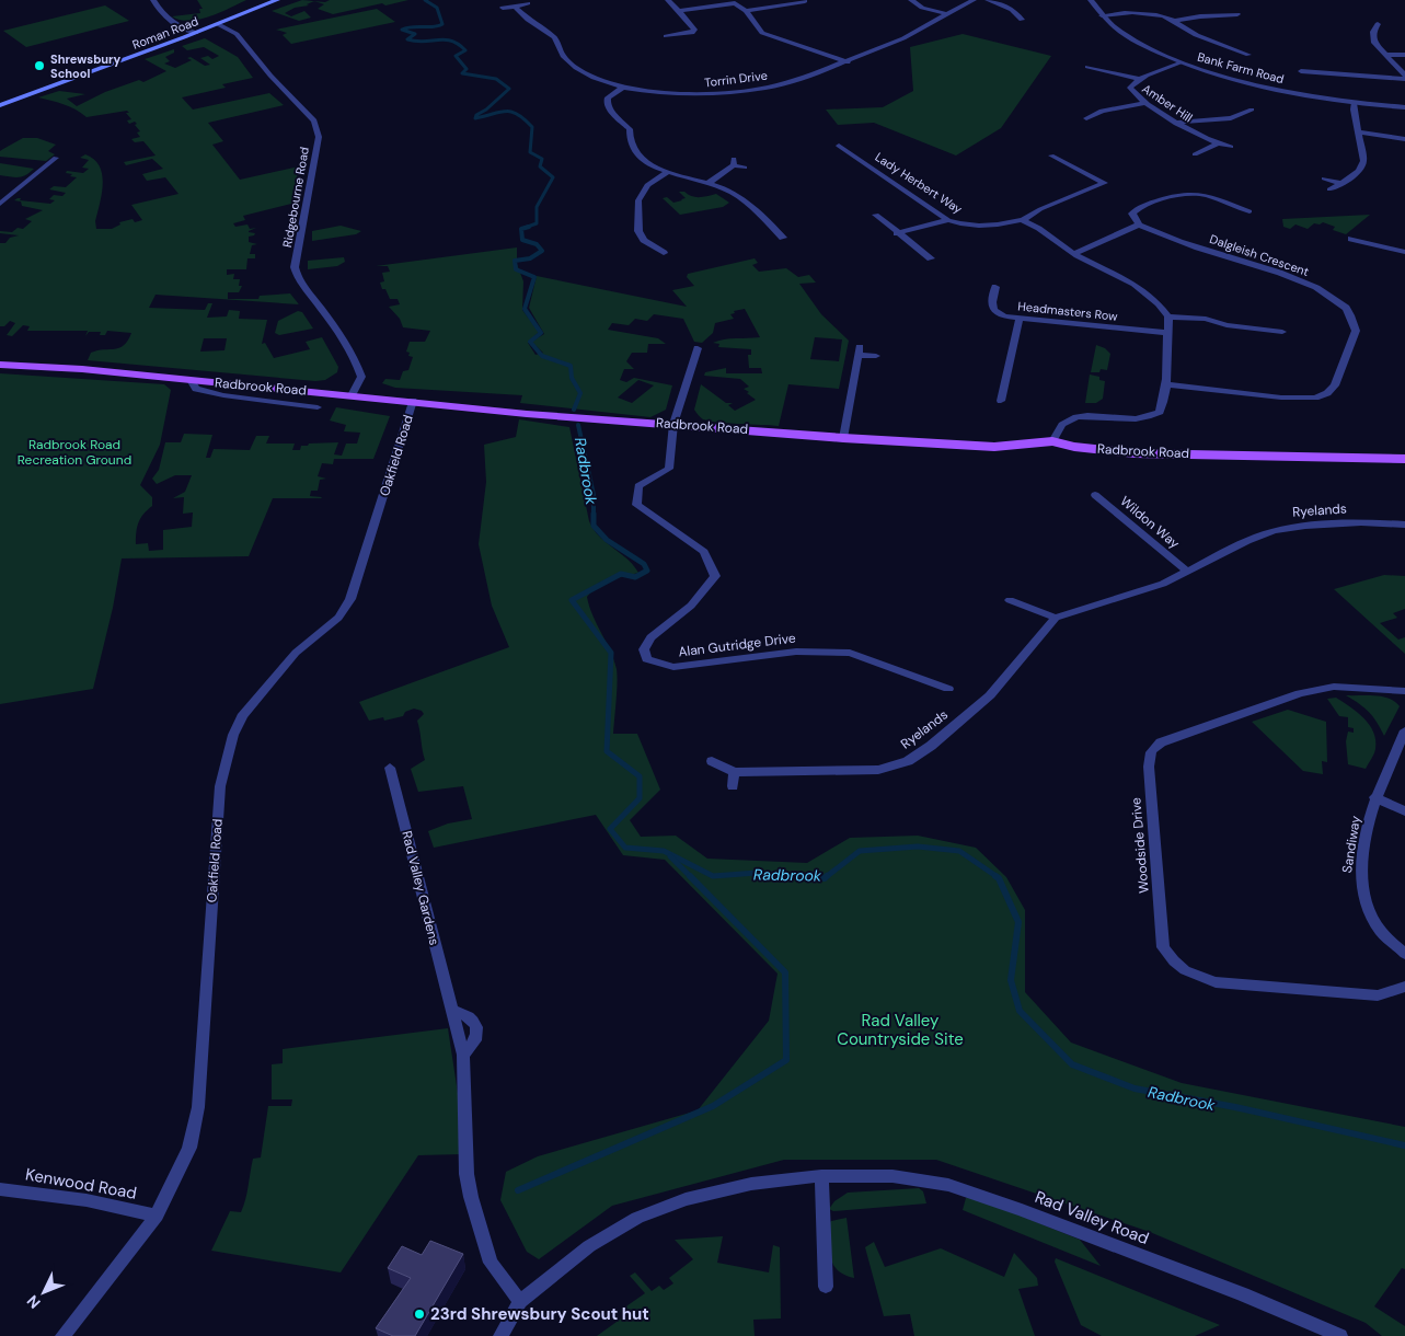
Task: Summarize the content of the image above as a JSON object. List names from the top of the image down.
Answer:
{
  "streets": {
    "main road": ["Roman Road", "Radbrook Road"],
    "street": [
      "Bank Farm Road",
      "Torrin Drive",
      "Amber Hill",
      "Lady Herbert Way",
      "Ridgebourne Road",
      "Dalgleish Crescent",
      "Headmasters Row",
      "Oakfield Road",
      "Ryelands",
      "Wildon Way",
      "Alan Gutridge Drive",
      "Sandiway",
      "Woodside Drive",
      "Rad Valley Gardens",
      "Kenwood Road",
      "Rad Valley Road"
    ]
  },
  "crossings": [
    ["Roman Road", "Ridgebourne Road"],
    ["Bank Farm Road", "Amber Hill"],
    ["Ridgebourne Road", "Radbrook Road"],
    ["Radbrook Road", "Oakfield Road"],
    ["Radbrook Road", "Alan Gutridge Drive"],
    ["Oakfield Road", "Kenwood Road"],
    ["Ryelands", "Wildon Way"],
    ["Rad Valley Gardens", "Rad Valley Road"]
  ],
  "water": ["Radbrook"],
  "parks": ["Radbrook Road Recreation Ground", "Rad Valley Countryside Site"],
  "places": ["Shrewsbury School", "23rd Shrewsbury Scout hut"],
  "north": "bottom left"
}
